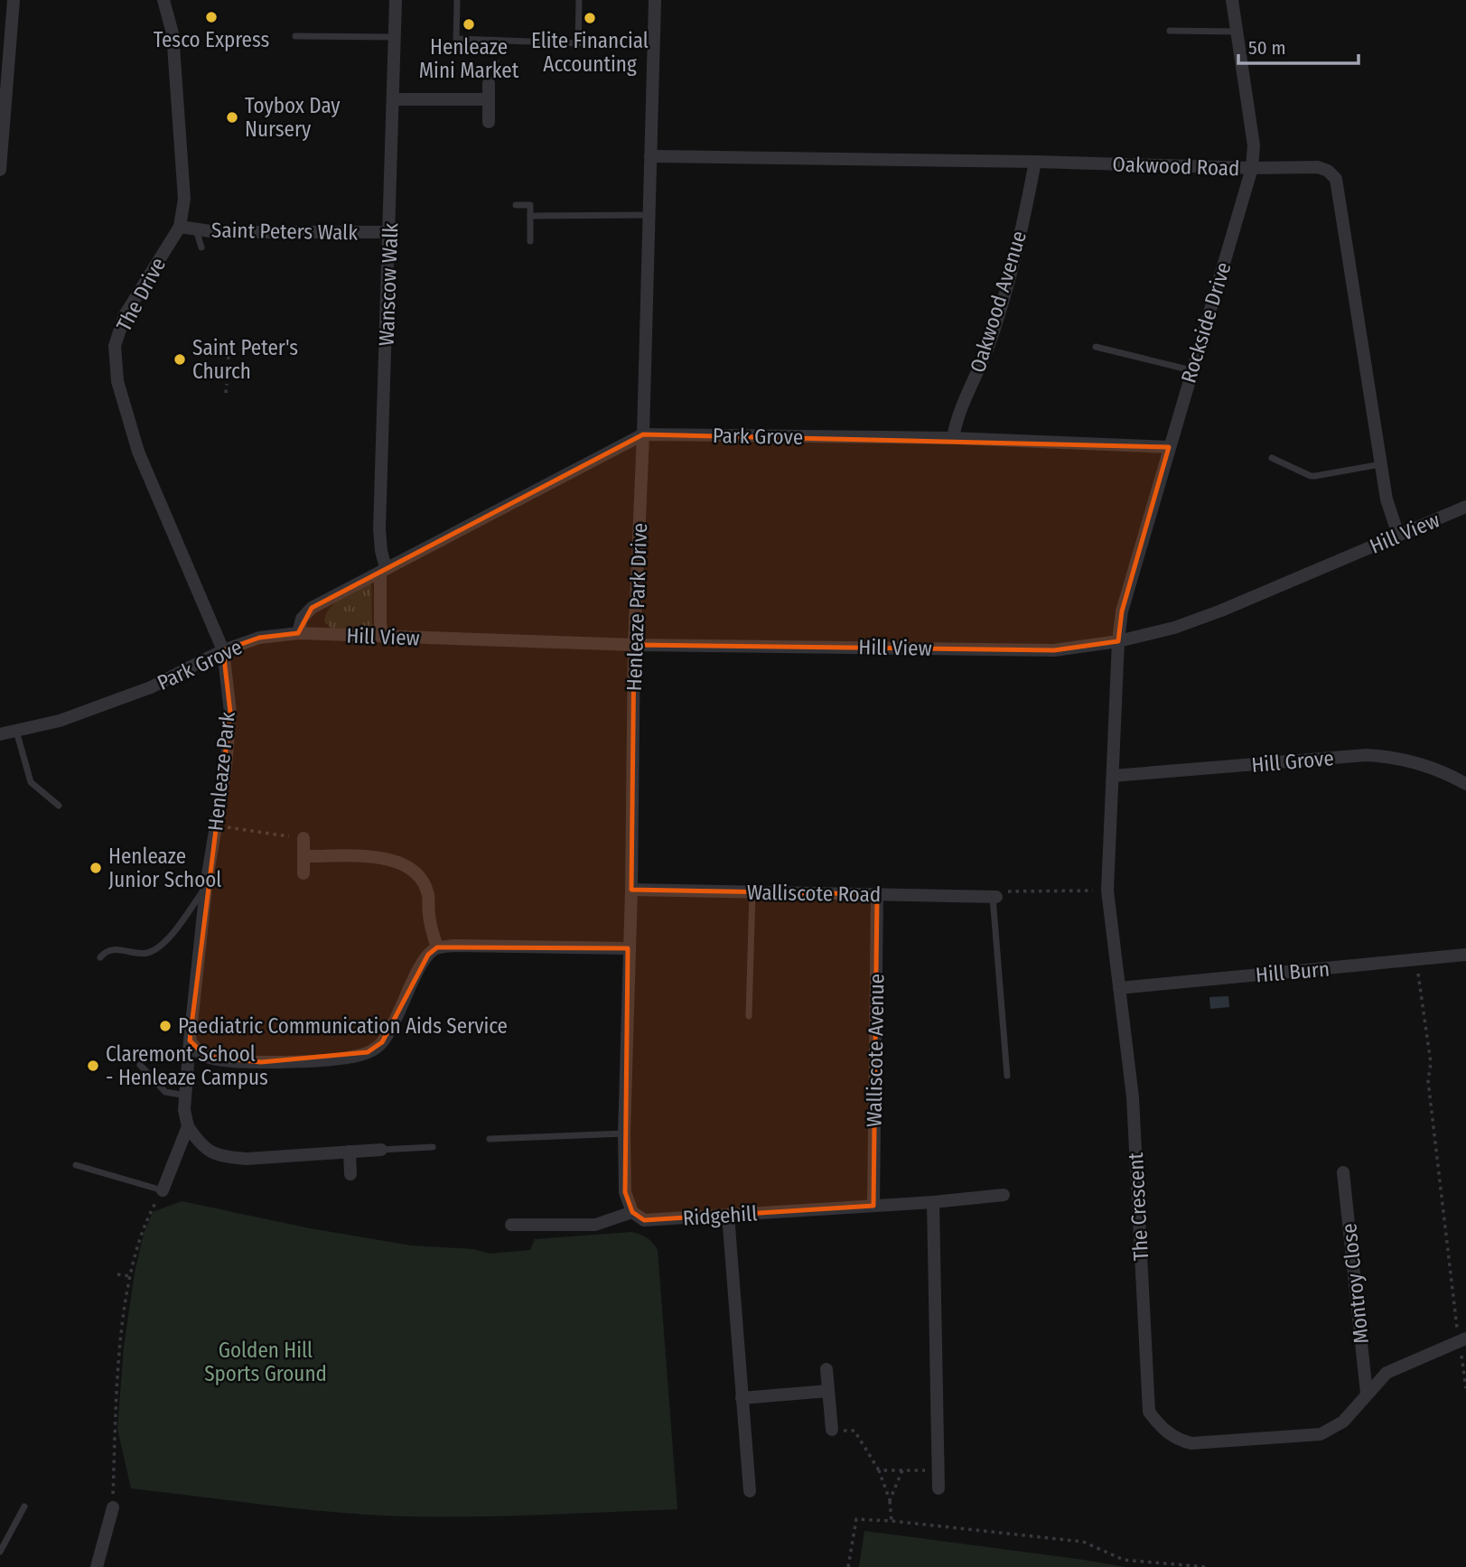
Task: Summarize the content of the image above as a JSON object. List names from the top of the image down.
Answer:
{
  "streets": {
    "street": [
      "Oakwood Road",
      "Saint Peters Walk",
      "Wanscow Walk",
      "The Drive",
      "Oakwood Avenue",
      "Rockside Drive",
      "Park Grove",
      "Hill View",
      "Henleaze Park Drive",
      "Hill Grove",
      "Henleaze Park",
      "Walliscote Road",
      "Hill Burn",
      "Walliscote Avenue",
      "The Crescent",
      "Ridgehill",
      "Montroy Close"
    ]
  },
  "crossings": [
    ["Oakwood Road", "Oakwood Avenue"],
    ["Oakwood Road", "Rockside Drive"],
    ["Oakwood Road", "Hill View"],
    ["Oakwood Road", "Henleaze Park Drive"],
    ["Saint Peters Walk", "Wanscow Walk"],
    ["Saint Peters Walk", "The Drive"],
    ["Wanscow Walk", "Park Grove"],
    ["The Drive", "Park Grove"],
    ["The Drive", "Henleaze Park"],
    ["Oakwood Avenue", "Park Grove"],
    ["Rockside Drive", "Park Grove"],
    ["Rockside Drive", "Hill View"],
    ["Rockside Drive", "The Crescent"],
    ["Park Grove", "Hill View"],
    ["Park Grove", "Henleaze Park Drive"],
    ["Park Grove", "Henleaze Park"],
    ["Hill View", "Henleaze Park Drive"],
    ["Hill View", "The Crescent"],
    ["Henleaze Park Drive", "Walliscote Road"],
    ["Henleaze Park Drive", "Ridgehill"],
    ["Hill Grove", "The Crescent"],
    ["Walliscote Road", "Walliscote Avenue"],
    ["Hill Burn", "The Crescent"],
    ["Walliscote Avenue", "Ridgehill"],
    ["The Crescent", "Montroy Close"]
  ],
  "parks": ["Golden Hill Sports Ground"],
  "places": [
    "Tesco Express",
    "Elite Financial Accounting",
    "Henleaze Mini Market",
    "Toybox Day Nursery",
    "Saint Peter's Church",
    "Henleaze Junior School",
    "Paediatric Communication Aids Service",
    "Claremont School - Henleaze Campus"
  ],
  "scale_bar": "50 m"
}
